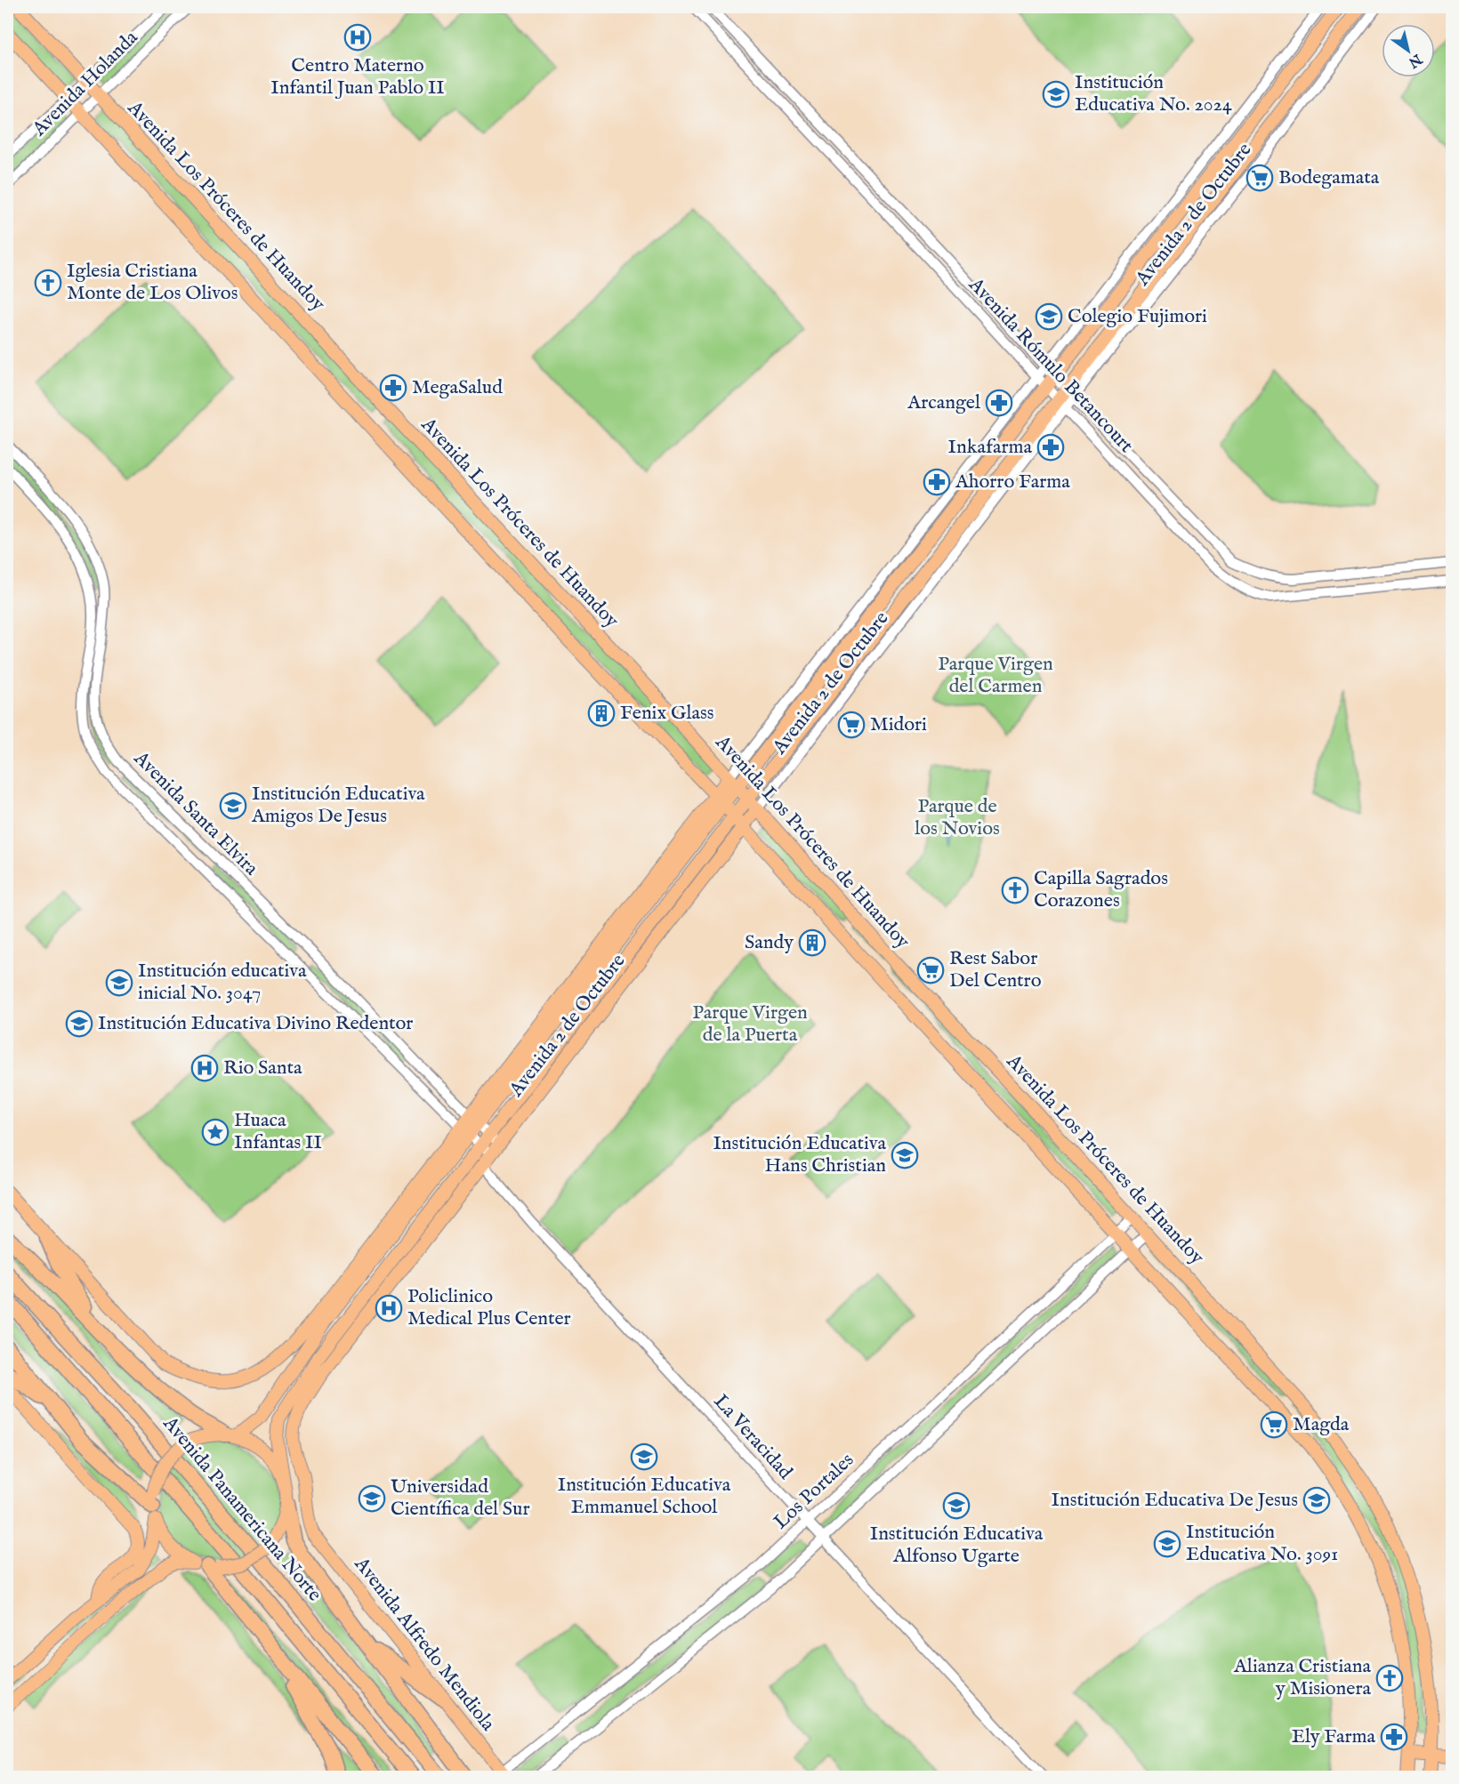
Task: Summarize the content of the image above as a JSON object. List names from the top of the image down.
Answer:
{
  "streets": {
    "highway": ["Avenida Panamericana Norte"],
    "main road": ["Avenida Los Próceres de Huandoy", "Avenida 2 de Octubre", "Avenida Alfredo Mendiola"],
    "street": [
      "Avenida Holanda",
      "Avenida Rómulo Betancourt",
      "Avenida Santa Elvira",
      "La Veracidad",
      "Los Portales"
    ]
  },
  "crossings": [
    ["Avenida Holanda", "Avenida Los Próceres de Huandoy"],
    ["Avenida Los Próceres de Huandoy", "Avenida 2 de Octubre"],
    ["Avenida Los Próceres de Huandoy", "Los Portales"],
    ["Avenida 2 de Octubre", "Avenida Rómulo Betancourt"],
    ["Avenida 2 de Octubre", "Avenida Santa Elvira"],
    ["Avenida 2 de Octubre", "La Veracidad"],
    ["Avenida 2 de Octubre", "Avenida Alfredo Mendiola"],
    ["La Veracidad", "Los Portales"],
    ["Los Portales", "Avenida Alfredo Mendiola"]
  ],
  "parks": ["Parque Virgen del Carmen", "Parque de los Novios", "Parque Virgen de la Puerta"],
  "places": {
    "hospital": ["Centro Materno Infantil Juan Pablo II", "Rio Santa", "Policlinico Medical Plus Center"],
    "school or university": [
      "Institución Educativa No. 2024",
      "Colegio Fujimori",
      "Institución Educativa Amigos De Jesus",
      "Institución educativa inicial No. 3047",
      "Institución Educativa Divino Redentor",
      "Institución Educativa Hans Christian",
      "Institución Educativa Emmanuel School",
      "Universidad Científica del Sur",
      "Institución Educativa De Jesus",
      "Institución Educativa Alfonso Ugarte",
      "Institución Educativa No. 3091"
    ],
    "supermarket": [
      "Bodegamata",
      "Midori",
      "Rest Sabor Del Centro",
      "Magda"
    ],
    "church": ["Iglesia Cristiana Monte de Los Olivos", "Capilla Sagrados Corazones", "Alianza Cristiana y Misionera"],
    "pharmacy": [
      "MegaSalud",
      "Arcangel",
      "Inkafarma",
      "Ahorro Farma",
      "Ely Farma"
    ],
    "building": ["Fenix Glass", "Sandy"],
    "place": ["Huaca Infantas II"]
  },
  "north": "bottom right"
}
